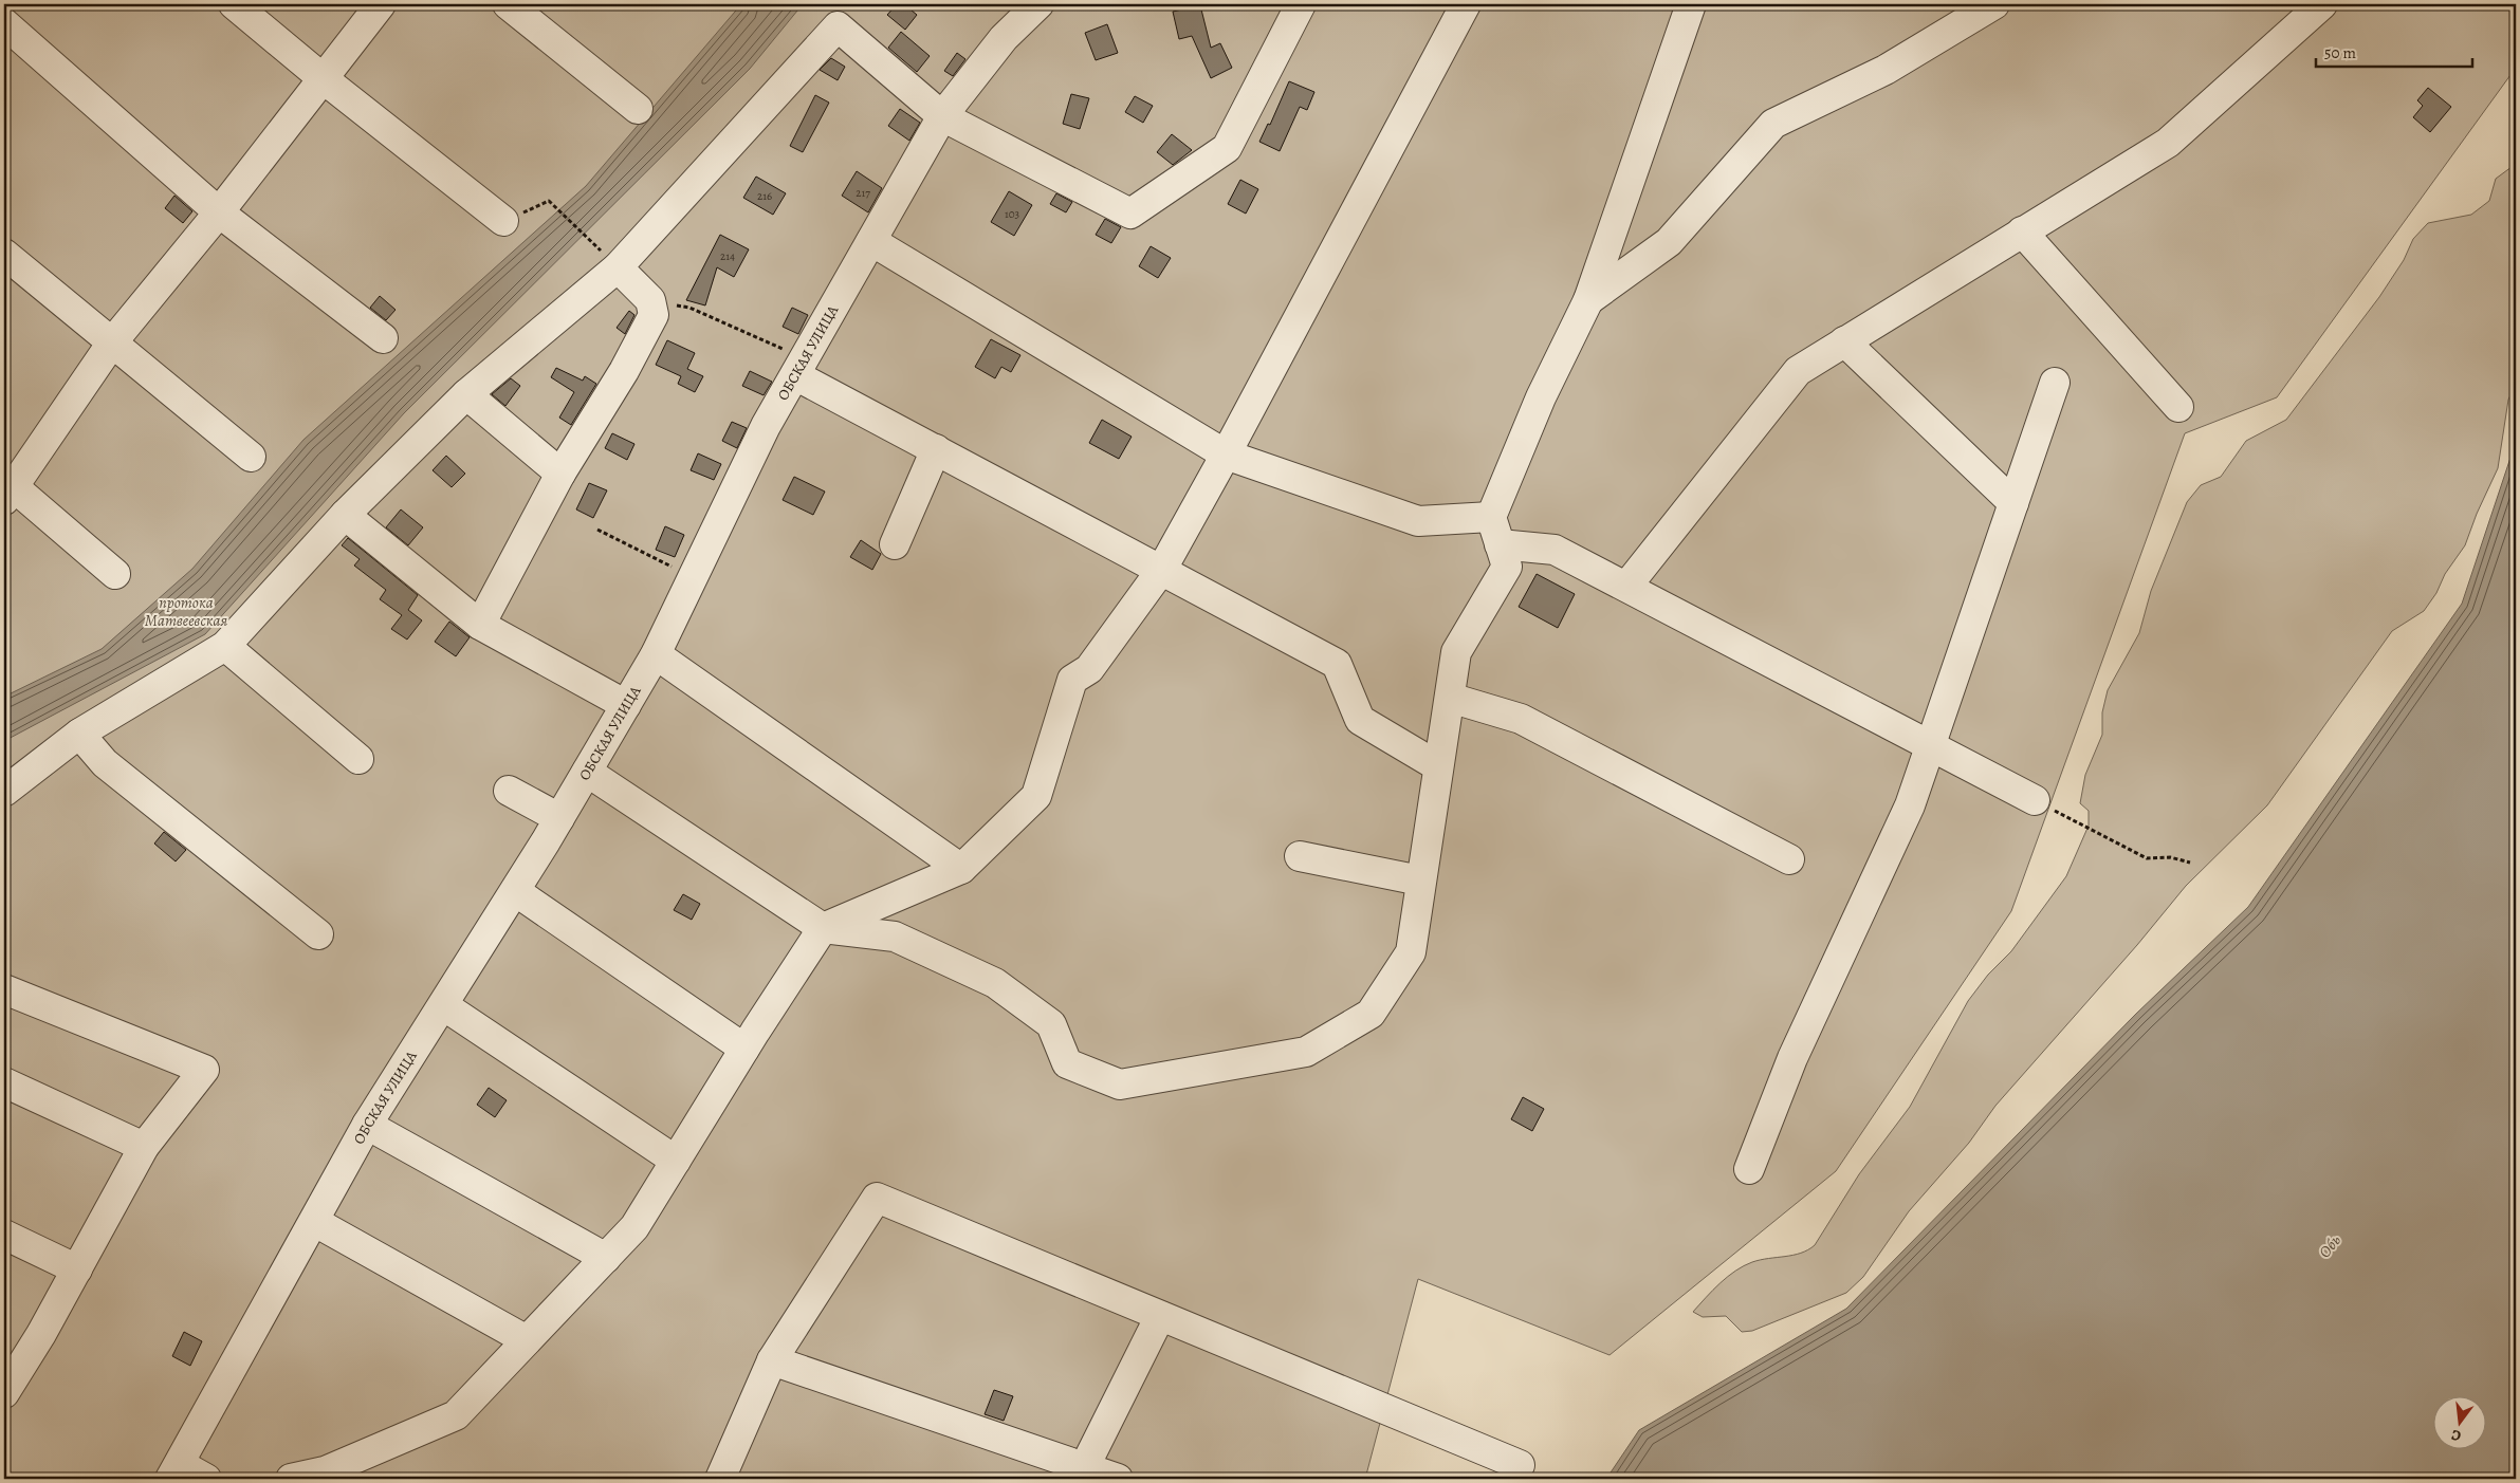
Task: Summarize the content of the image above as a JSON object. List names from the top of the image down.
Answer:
{
  "streets": {
    "street": ["ОБСКАЯ УЛИЦА"]
  },
  "water": ["протока Матвеевская", "Обь"],
  "house_numbers": [
    "217",
    "216",
    "103",
    "214"
  ],
  "scale_bar": "50 m",
  "north": "bottom"
}
